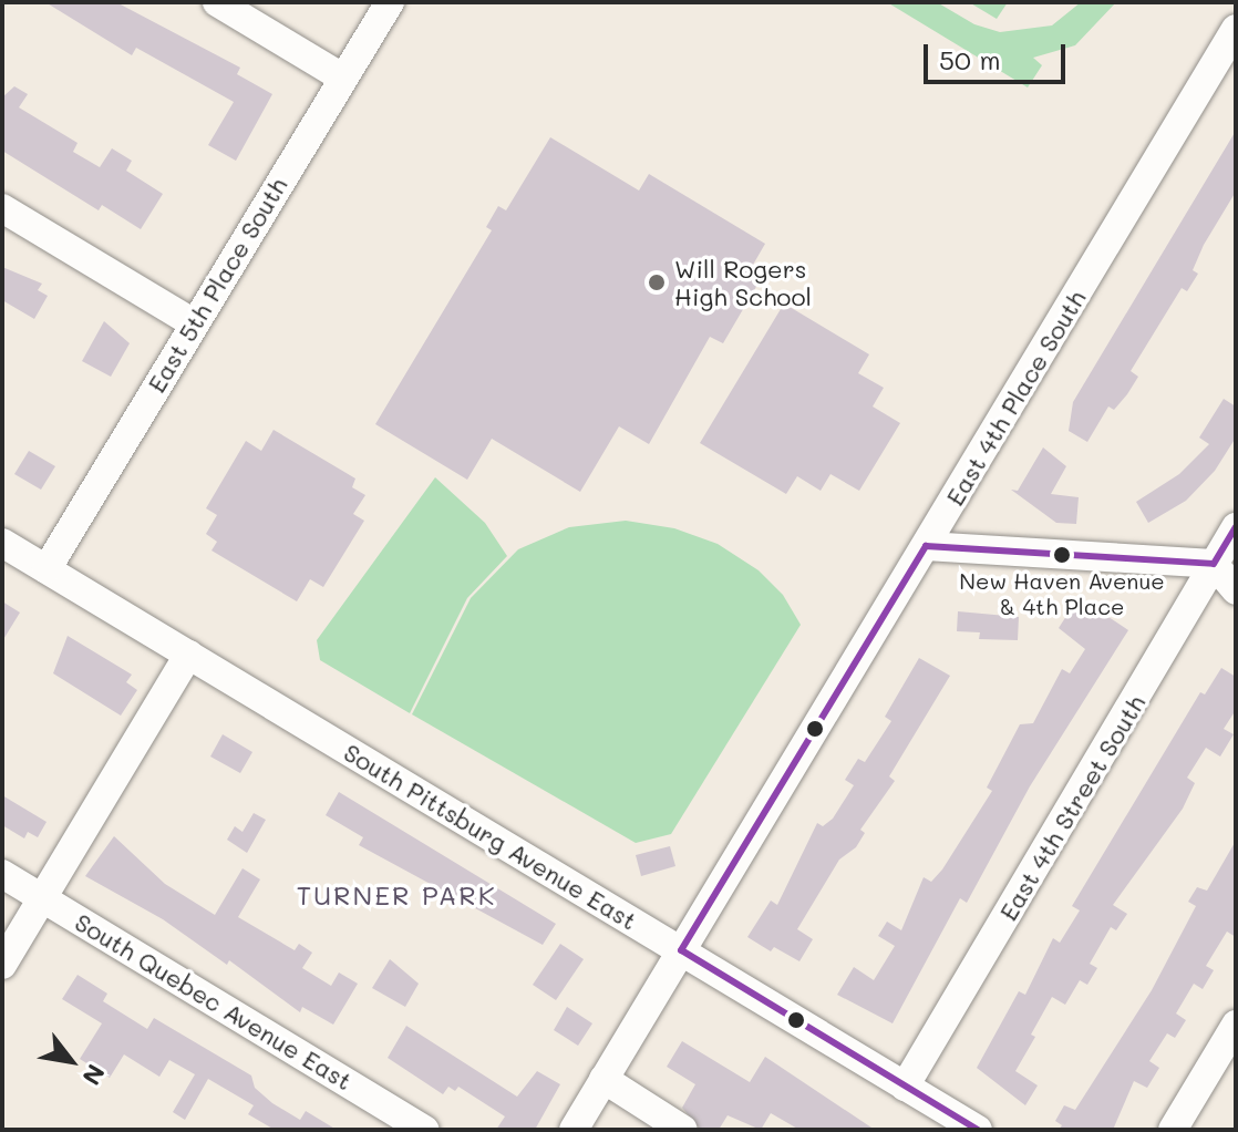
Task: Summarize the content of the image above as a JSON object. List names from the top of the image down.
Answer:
{
  "streets": {
    "street": [
      "East 5th Place South",
      "East 4th Place South",
      "East 4th Street South",
      "South Pittsburg Avenue East",
      "South Quebec Avenue East"
    ]
  },
  "crossings": [
    ["East 5th Place South", "South Pittsburg Avenue East"],
    ["East 4th Place South", "South Pittsburg Avenue East"],
    ["East 4th Street South", "South Pittsburg Avenue East"]
  ],
  "districts": ["TURNER PARK"],
  "places": ["Will Rogers High School", "New Haven Avenue & 4th Place"],
  "scale_bar": "50 m",
  "north": "bottom right"
}
